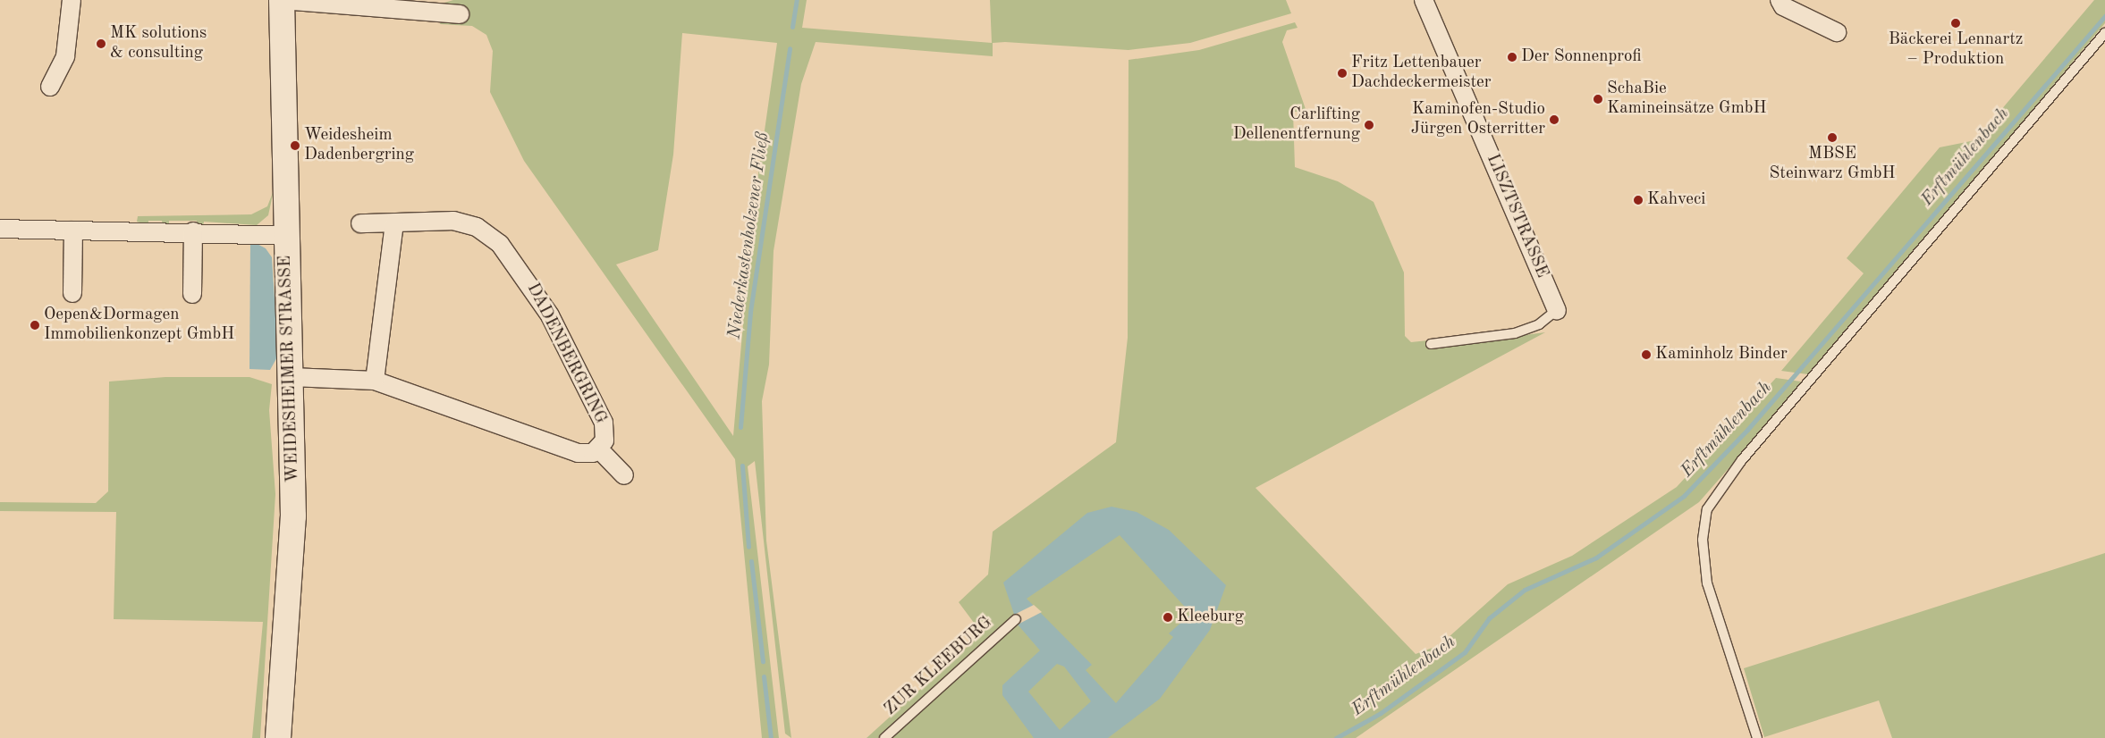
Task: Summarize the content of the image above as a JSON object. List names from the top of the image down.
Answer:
{
  "streets": {
    "street": ["LISZTSTRASSE", "DADENBERGRING", "WEIDESHEIMER STRASSE"],
    "lane": ["ZUR KLEEBURG"]
  },
  "crossings": [
    ["DADENBERGRING", "WEIDESHEIMER STRASSE"]
  ],
  "water": ["Erftmühlenbach", "Niederkastenholzener Fließ"],
  "places": [
    "Bäckerei Lennartz – Produktion",
    "MK solutions & consulting",
    "Der Sonnenprofi",
    "Fritz Lettenbauer Dachdeckermeister",
    "SchaBie Kamineinsätze GmbH",
    "Kaminofen-Studio Jürgen Osterritter",
    "Carlifting Dellenentfernung",
    "MBSE Steinwarz GmbH",
    "Weidesheim Dadenbergring",
    "Kahveci",
    "Oepen&Dormagen Immobilienkonzept GmbH",
    "Kaminholz Binder",
    "Kleeburg"
  ]
}
